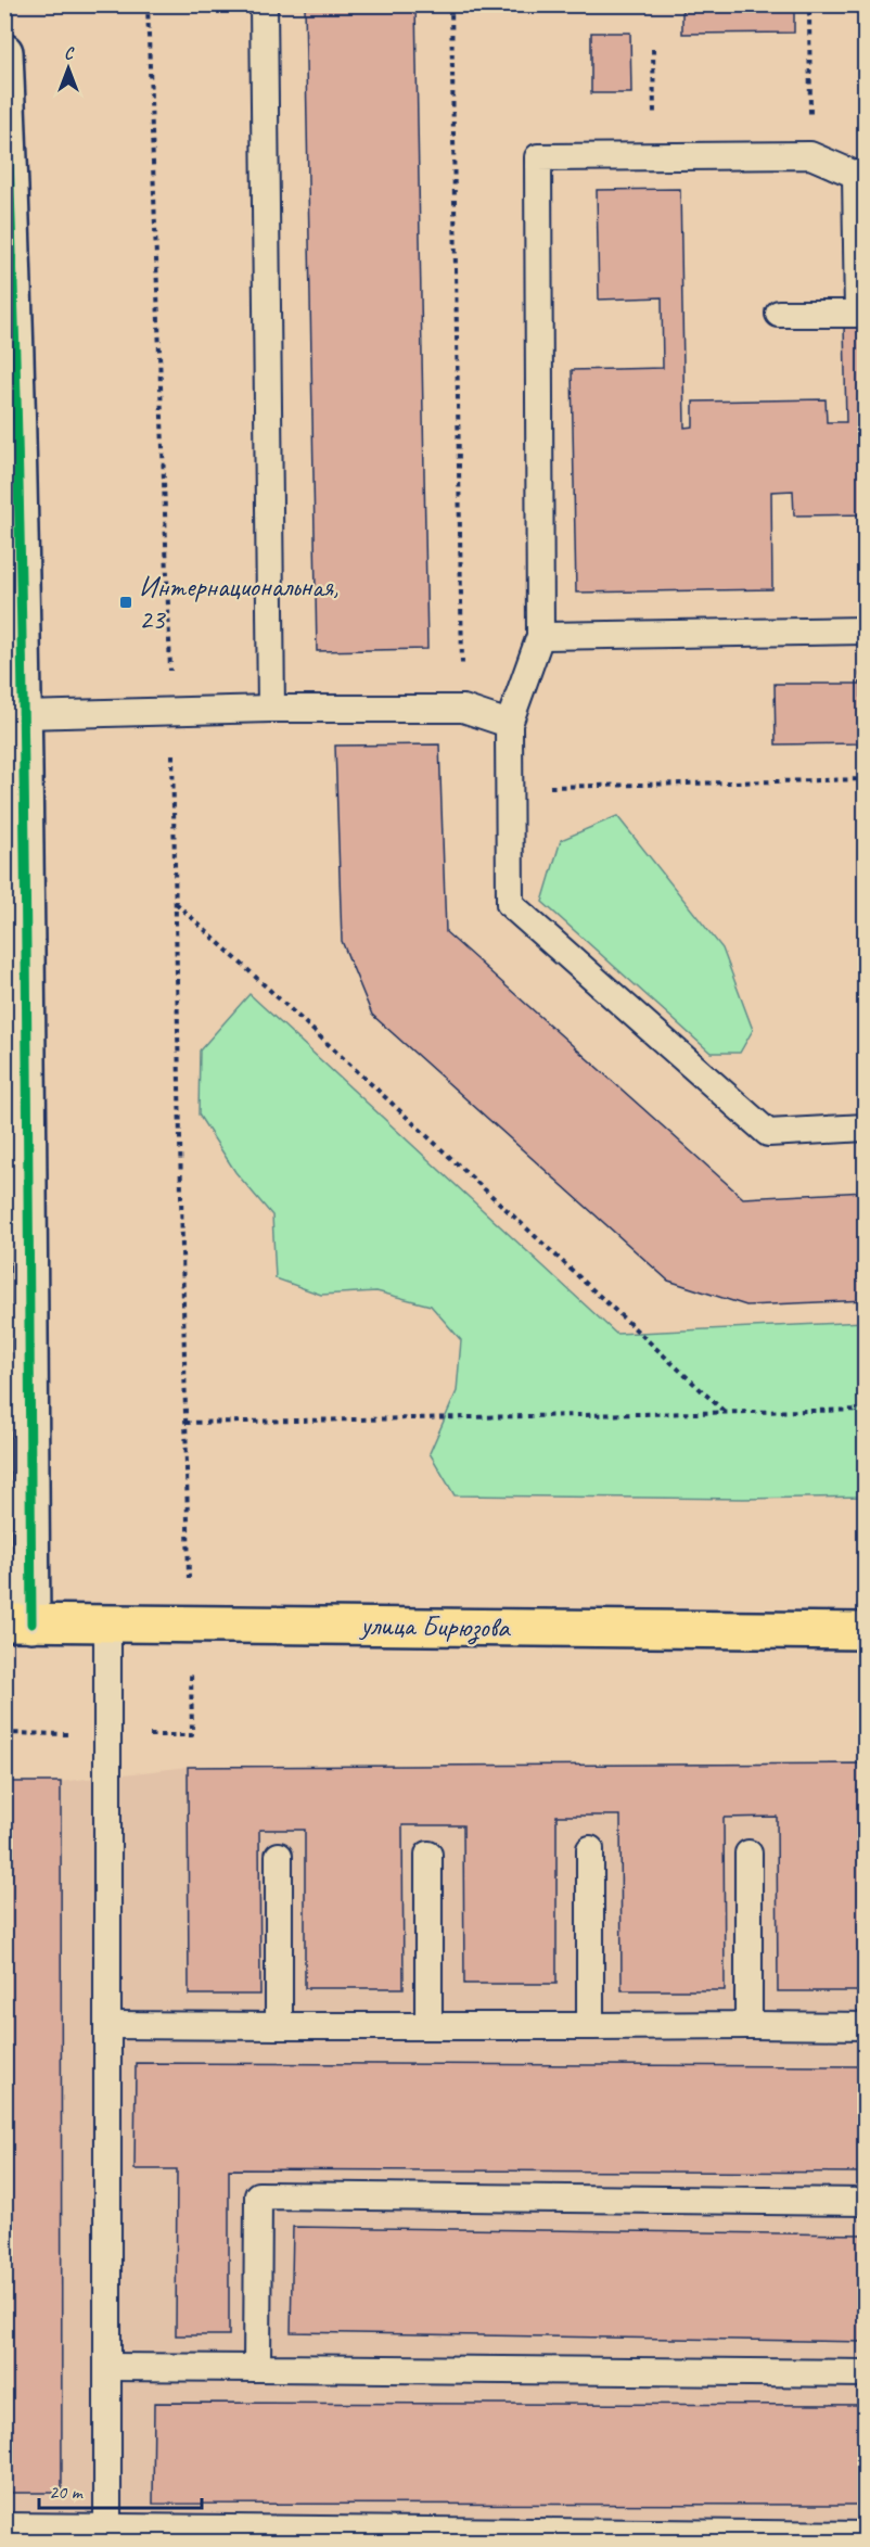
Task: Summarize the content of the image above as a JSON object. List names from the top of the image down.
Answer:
{
  "streets": {
    "main road": ["улица Бирюзова"]
  },
  "places": {
    "transit": ["Интернациональная, 23"]
  },
  "scale_bar": "20 m",
  "north": "top"
}
